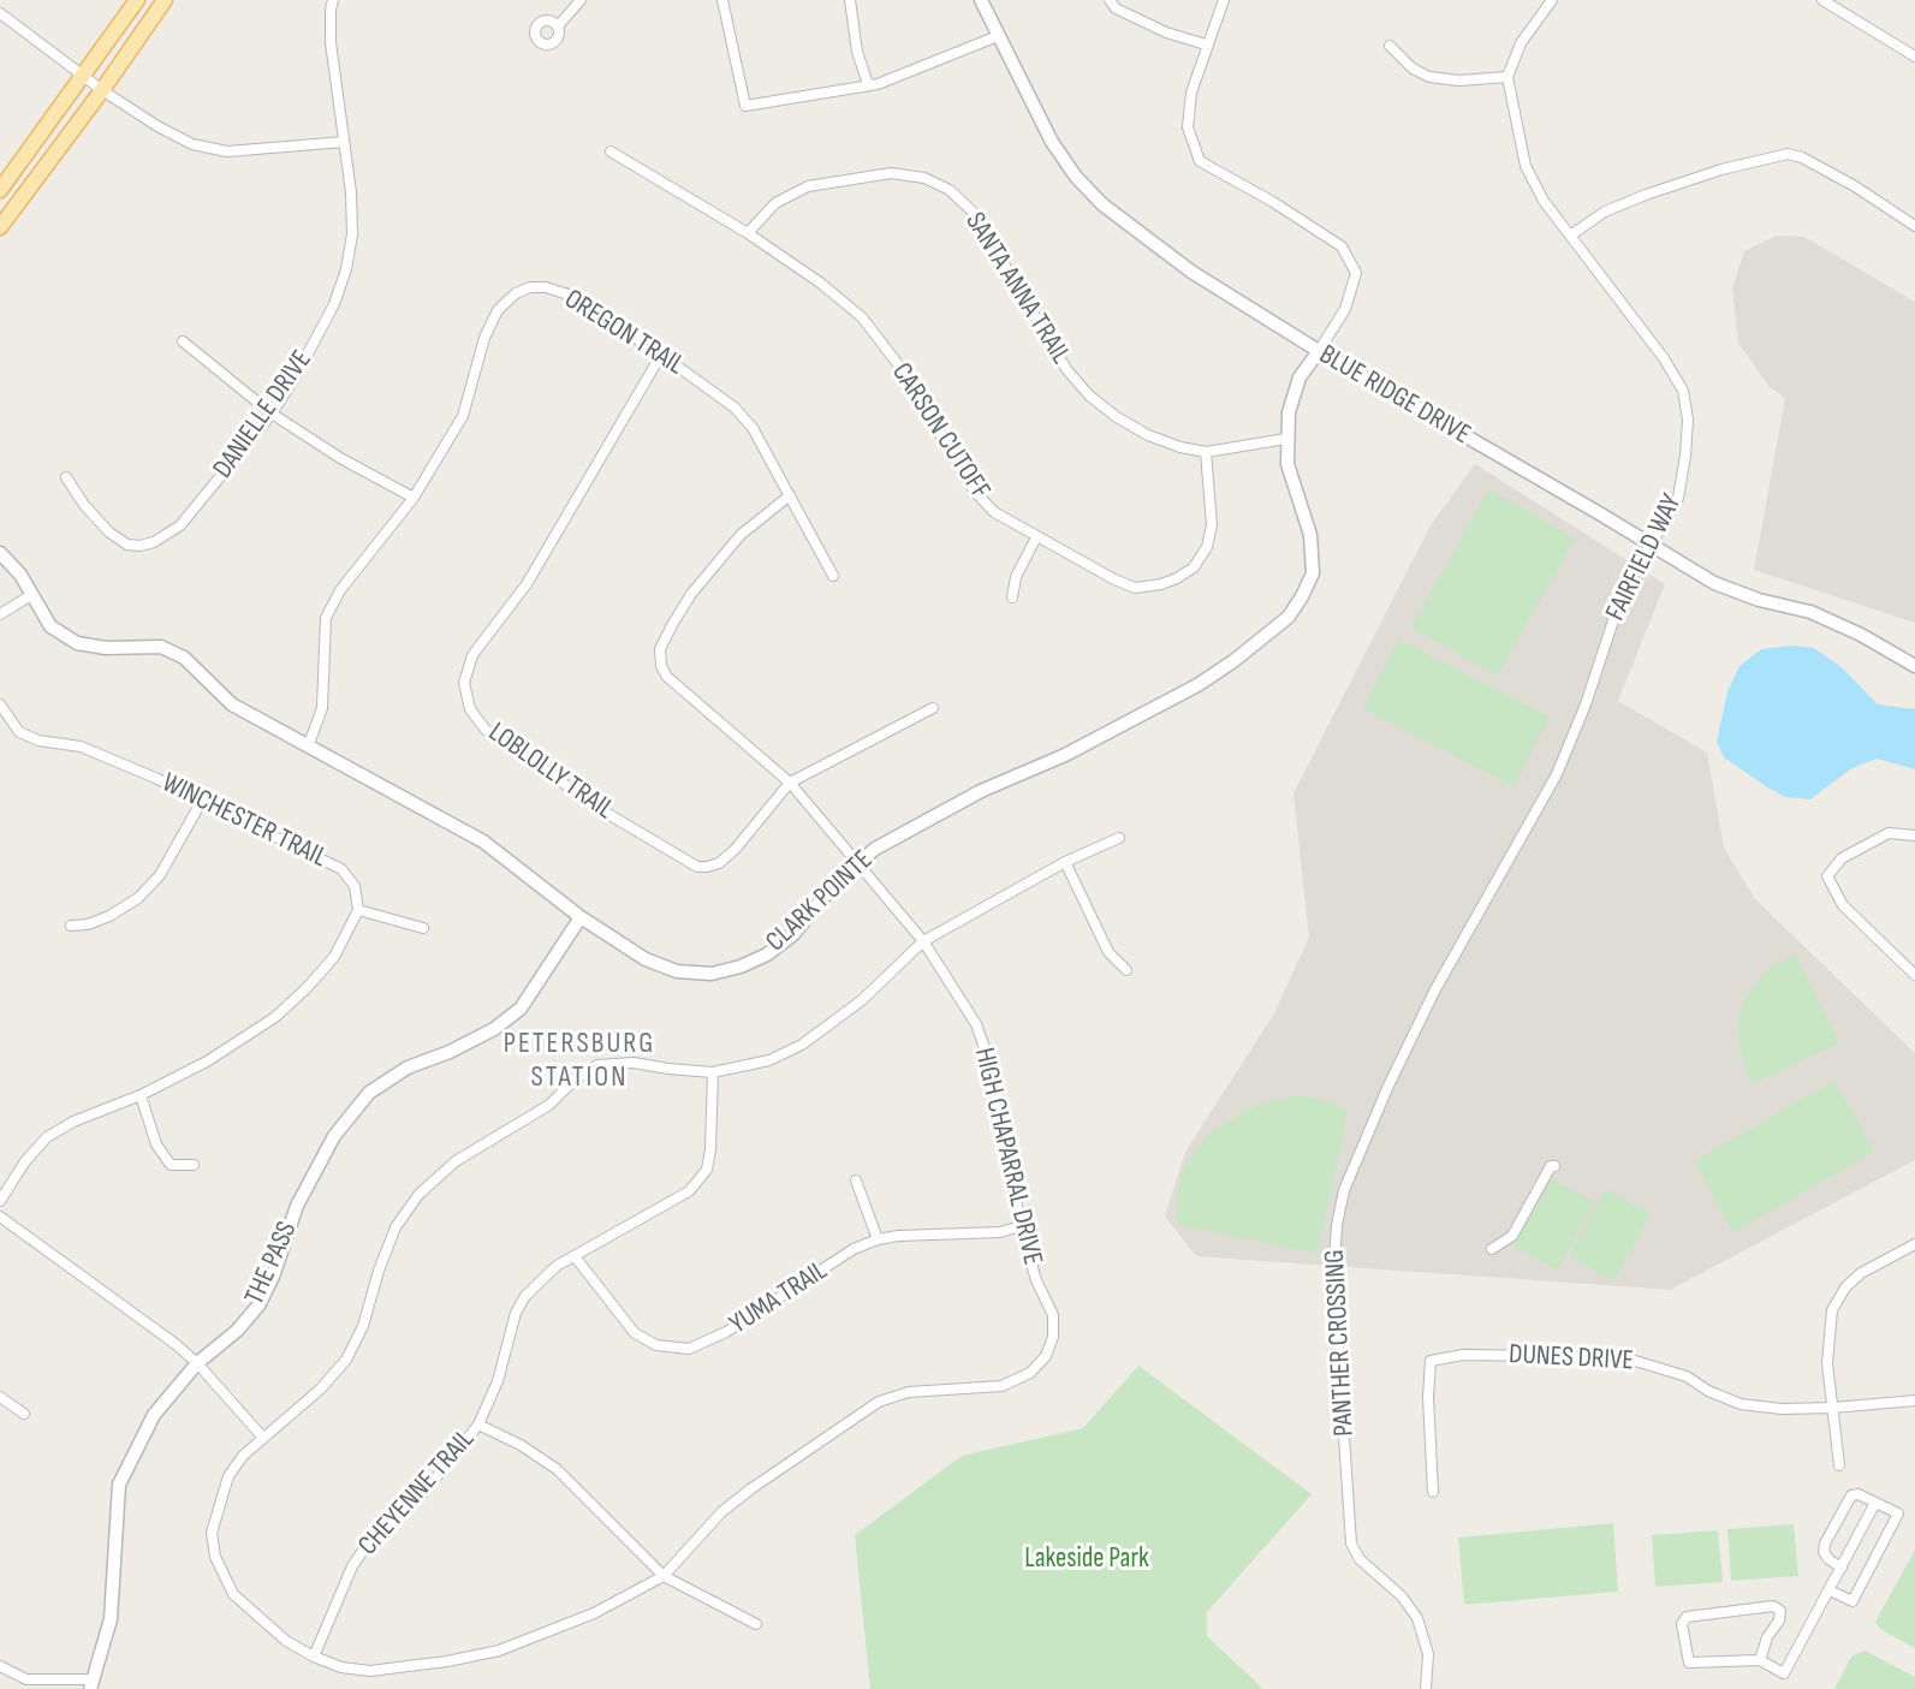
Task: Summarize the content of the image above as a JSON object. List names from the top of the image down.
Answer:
{
  "streets": {
    "street": [
      "SANTA ANNA TRAIL",
      "OREGON TRAIL",
      "BLUE RIDGE DRIVE",
      "DANIELLE DRIVE",
      "CARSON CUTOFF",
      "FAIRFIELD WAY",
      "LOBLOLLY TRAIL",
      "WINCHESTER TRAIL",
      "CLARK POINTE",
      "HIGH CHAPARRAL DRIVE",
      "THE PASS",
      "YUMA TRAIL",
      "PANTHER CROSSING",
      "DUNES DRIVE",
      "CHEYENNE TRAIL"
    ]
  },
  "crossings": [
    ["SANTA ANNA TRAIL", "CARSON CUTOFF"],
    ["SANTA ANNA TRAIL", "CLARK POINTE"],
    ["OREGON TRAIL", "LOBLOLLY TRAIL"],
    ["OREGON TRAIL", "CLARK POINTE"],
    ["OREGON TRAIL", "HIGH CHAPARRAL DRIVE"],
    ["BLUE RIDGE DRIVE", "FAIRFIELD WAY"],
    ["BLUE RIDGE DRIVE", "CLARK POINTE"],
    ["FAIRFIELD WAY", "PANTHER CROSSING"],
    ["LOBLOLLY TRAIL", "HIGH CHAPARRAL DRIVE"],
    ["CLARK POINTE", "HIGH CHAPARRAL DRIVE"],
    ["CLARK POINTE", "THE PASS"],
    ["HIGH CHAPARRAL DRIVE", "YUMA TRAIL"],
    ["HIGH CHAPARRAL DRIVE", "CHEYENNE TRAIL"],
    ["YUMA TRAIL", "CHEYENNE TRAIL"]
  ],
  "districts": ["PETERSBURG STATION"],
  "parks": ["Lakeside Park"]
}
